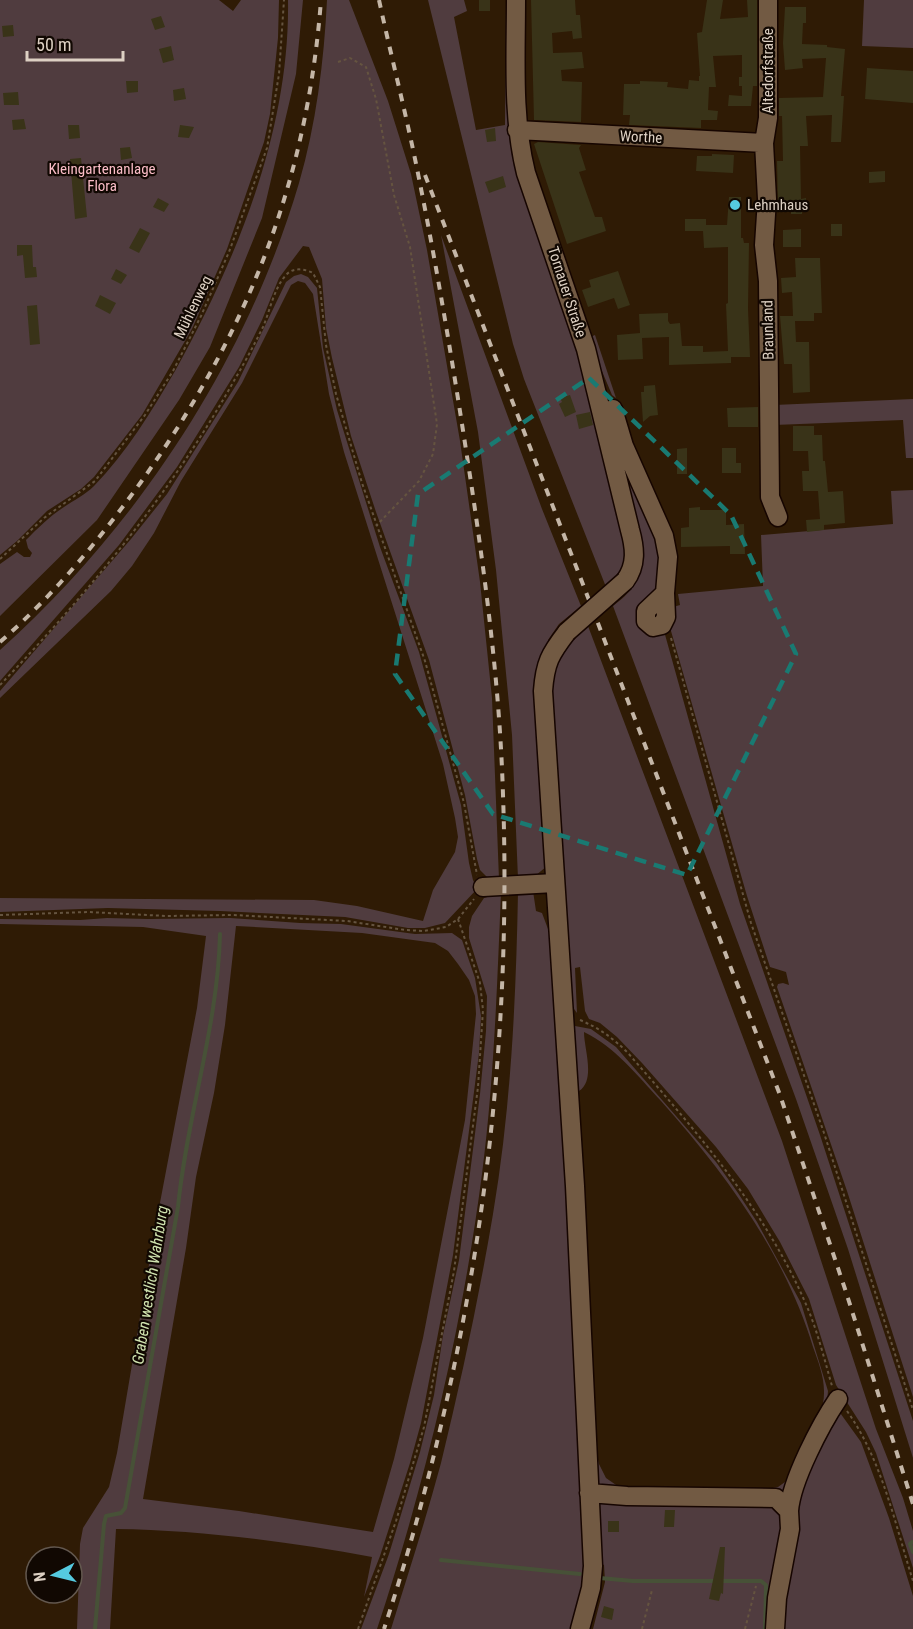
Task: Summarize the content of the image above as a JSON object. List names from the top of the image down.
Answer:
{
  "streets": {
    "street": [
      "Altedorfstraße",
      "Worthe",
      "Tornauer Straße",
      "Braunland"
    ],
    "path": ["Mühlenweg"]
  },
  "crossings": [
    ["Altedorfstraße", "Worthe"],
    ["Altedorfstraße", "Braunland"],
    ["Worthe", "Tornauer Straße"],
    ["Worthe", "Braunland"]
  ],
  "water": ["Graben westlich Wahrburg"],
  "parks": ["Kleingartenanlage Flora"],
  "places": ["Lehmhaus"],
  "scale_bar": "50 m",
  "north": "left"
}
